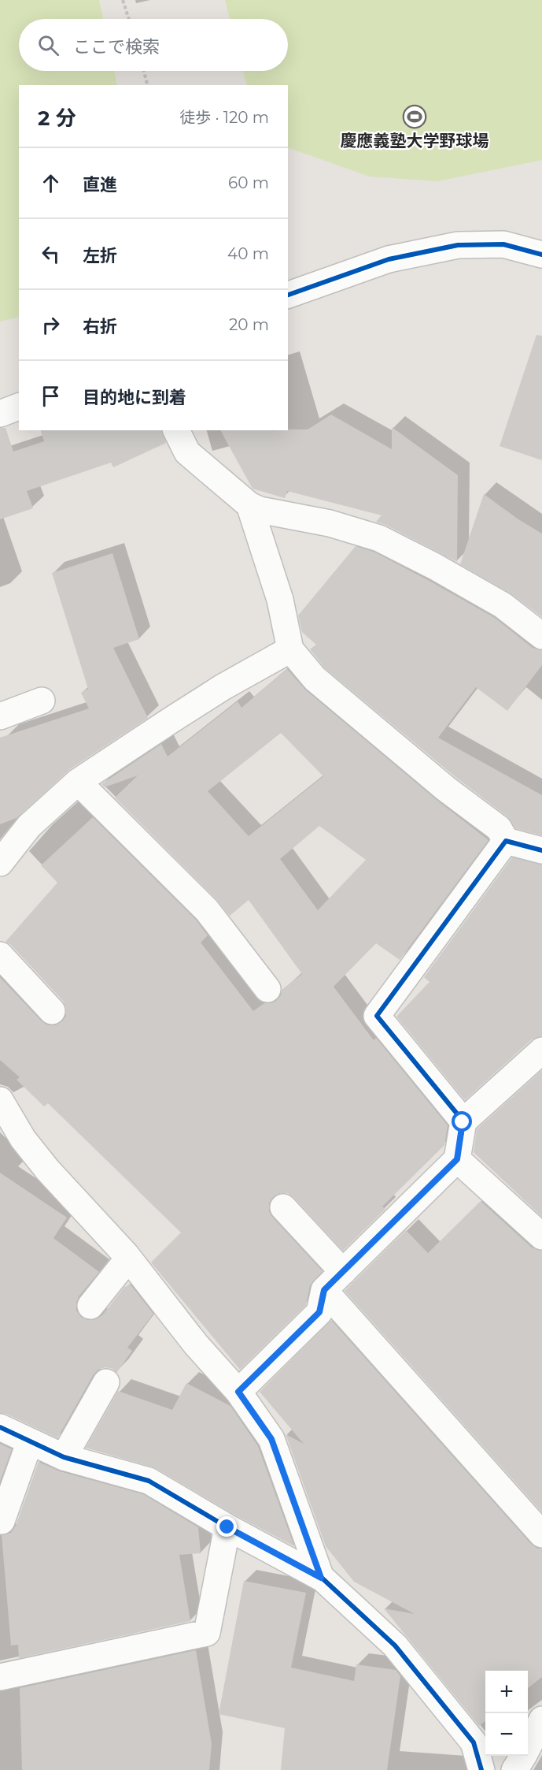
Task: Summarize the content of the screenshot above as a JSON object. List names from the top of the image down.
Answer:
{
  "places": {
    "sports": ["慶應義塾大学野球場"]
  },
  "page": {
    "search": "ここで検索",
    "heading": ["2 分", "徒歩 · 120 m"],
    "list": [
      ["直進", "60 m"],
      ["左折", "40 m"],
      ["右折", "20 m"],
      "目的地に到着"
    ],
    "map_buttons": ["+", "−"]
  }
}
